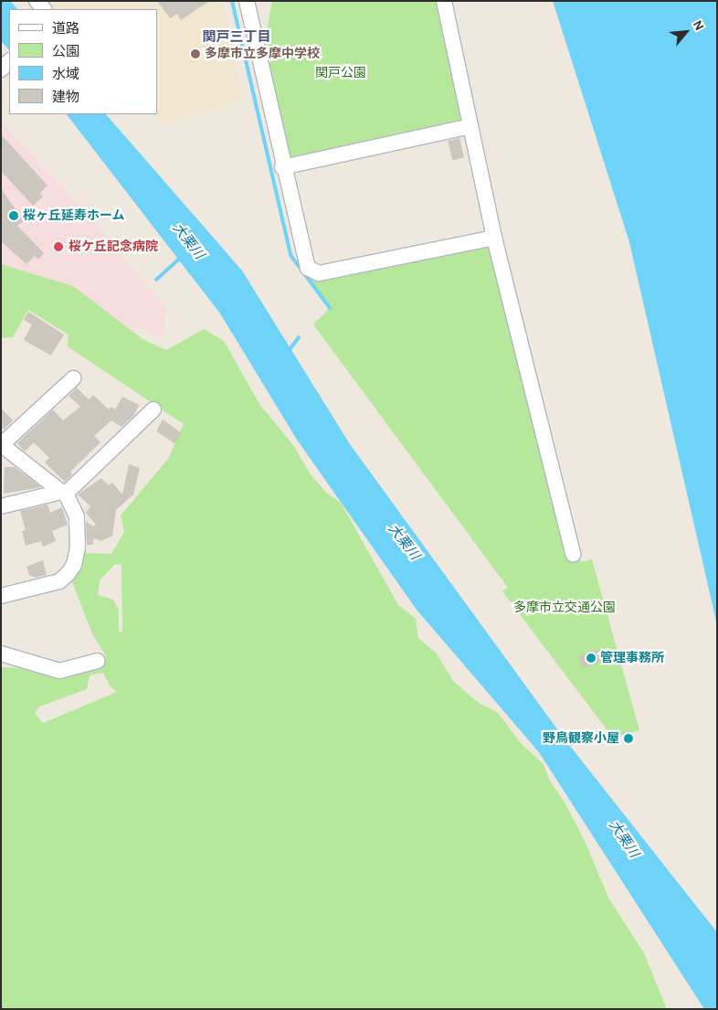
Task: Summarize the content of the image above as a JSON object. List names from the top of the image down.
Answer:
{
  "districts": ["関戸三丁目"],
  "water": ["大栗川"],
  "parks": ["関戸公園", "多摩市立交通公園"],
  "places": [
    "多摩市立多摩中学校",
    "桜ヶ丘延寿ホーム",
    "桜ケ丘記念病院",
    "管理事務所",
    "野鳥観察小屋"
  ],
  "legend": [
    "道路",
    "公園",
    "水域",
    "建物"
  ],
  "north": "top right"
}
